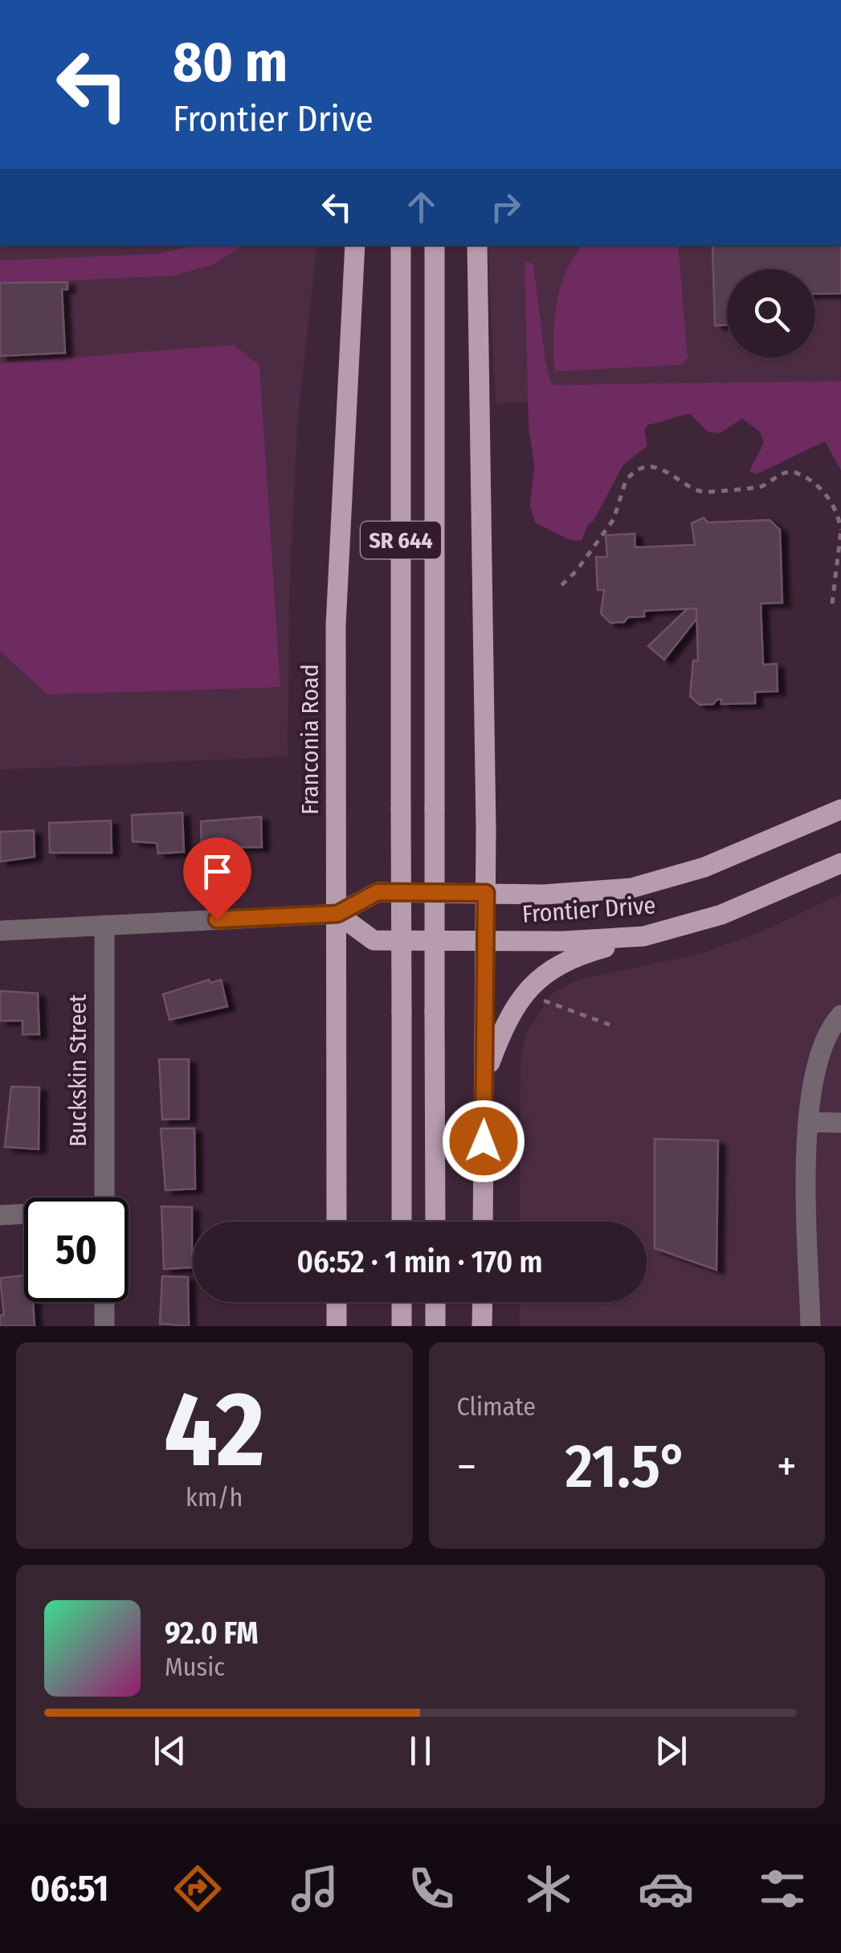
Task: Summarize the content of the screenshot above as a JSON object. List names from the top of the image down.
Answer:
{
  "streets": {
    "main road": ["SR 644", "Franconia Road", "Frontier Drive"],
    "street": ["Buckskin Street"]
  },
  "crossings": [
    ["Franconia Road", "Frontier Drive"],
    ["Frontier Drive", "Buckskin Street"]
  ],
  "page": {
    "turn": ["80 m", "Frontier Drive"],
    "limit": "50",
    "trip": "06:52 · 1 min · 170 m",
    "tile": [
      ["42", "km/h"],
      "Climate"
    ],
    "heat": ["−", "21.5°", "+"],
    "song": ["92.0 FM", "Music"],
    "tabs": "06:51"
  }
}
